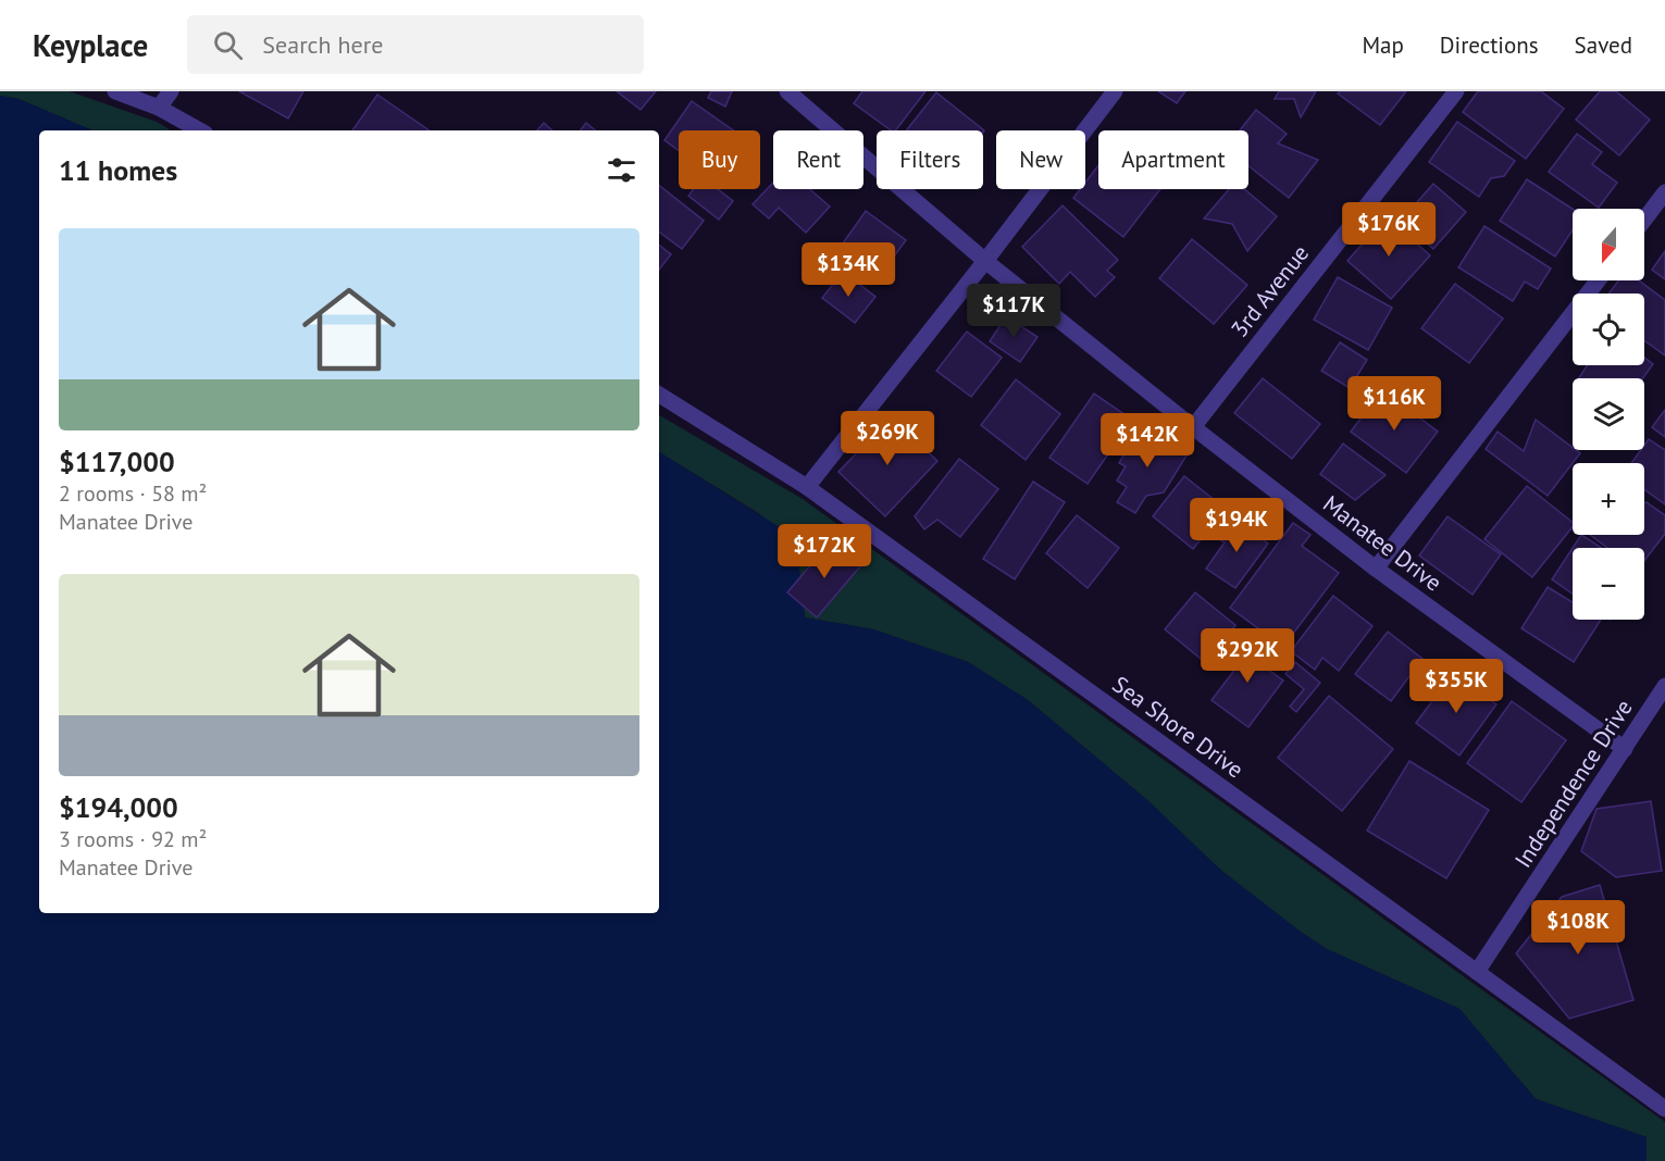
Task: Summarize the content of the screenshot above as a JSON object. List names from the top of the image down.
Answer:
{
  "streets": {
    "street": [
      "3rd Avenue",
      "Manatee Drive",
      "Sea Shore Drive",
      "Independence Drive"
    ]
  },
  "crossings": [
    ["3rd Avenue", "Manatee Drive"],
    ["Manatee Drive", "Independence Drive"],
    ["Sea Shore Drive", "Independence Drive"]
  ],
  "north": "bottom",
  "page": {
    "header": "Keyplace",
    "search": "Search here",
    "nav": ["Map", "Directions", "Saved"],
    "chip": [
      "Buy",
      "Rent",
      "Filters",
      "New",
      "Apartment"
    ],
    "heading": "11 homes",
    "price": [
      "$176K",
      "$134K",
      "$117K",
      "$116K",
      "$269K",
      "$142K",
      "$194K",
      "$172K",
      "$292K",
      "$355K",
      "$108K"
    ],
    "map_buttons": ["+", "−"],
    "list": [
      {
        "name": "$117,000",
        "note": "2 rooms · 58 m² · Manatee Drive"
      },
      {
        "name": "$194,000",
        "note": "3 rooms · 92 m² · Manatee Drive"
      }
    ]
  }
}
